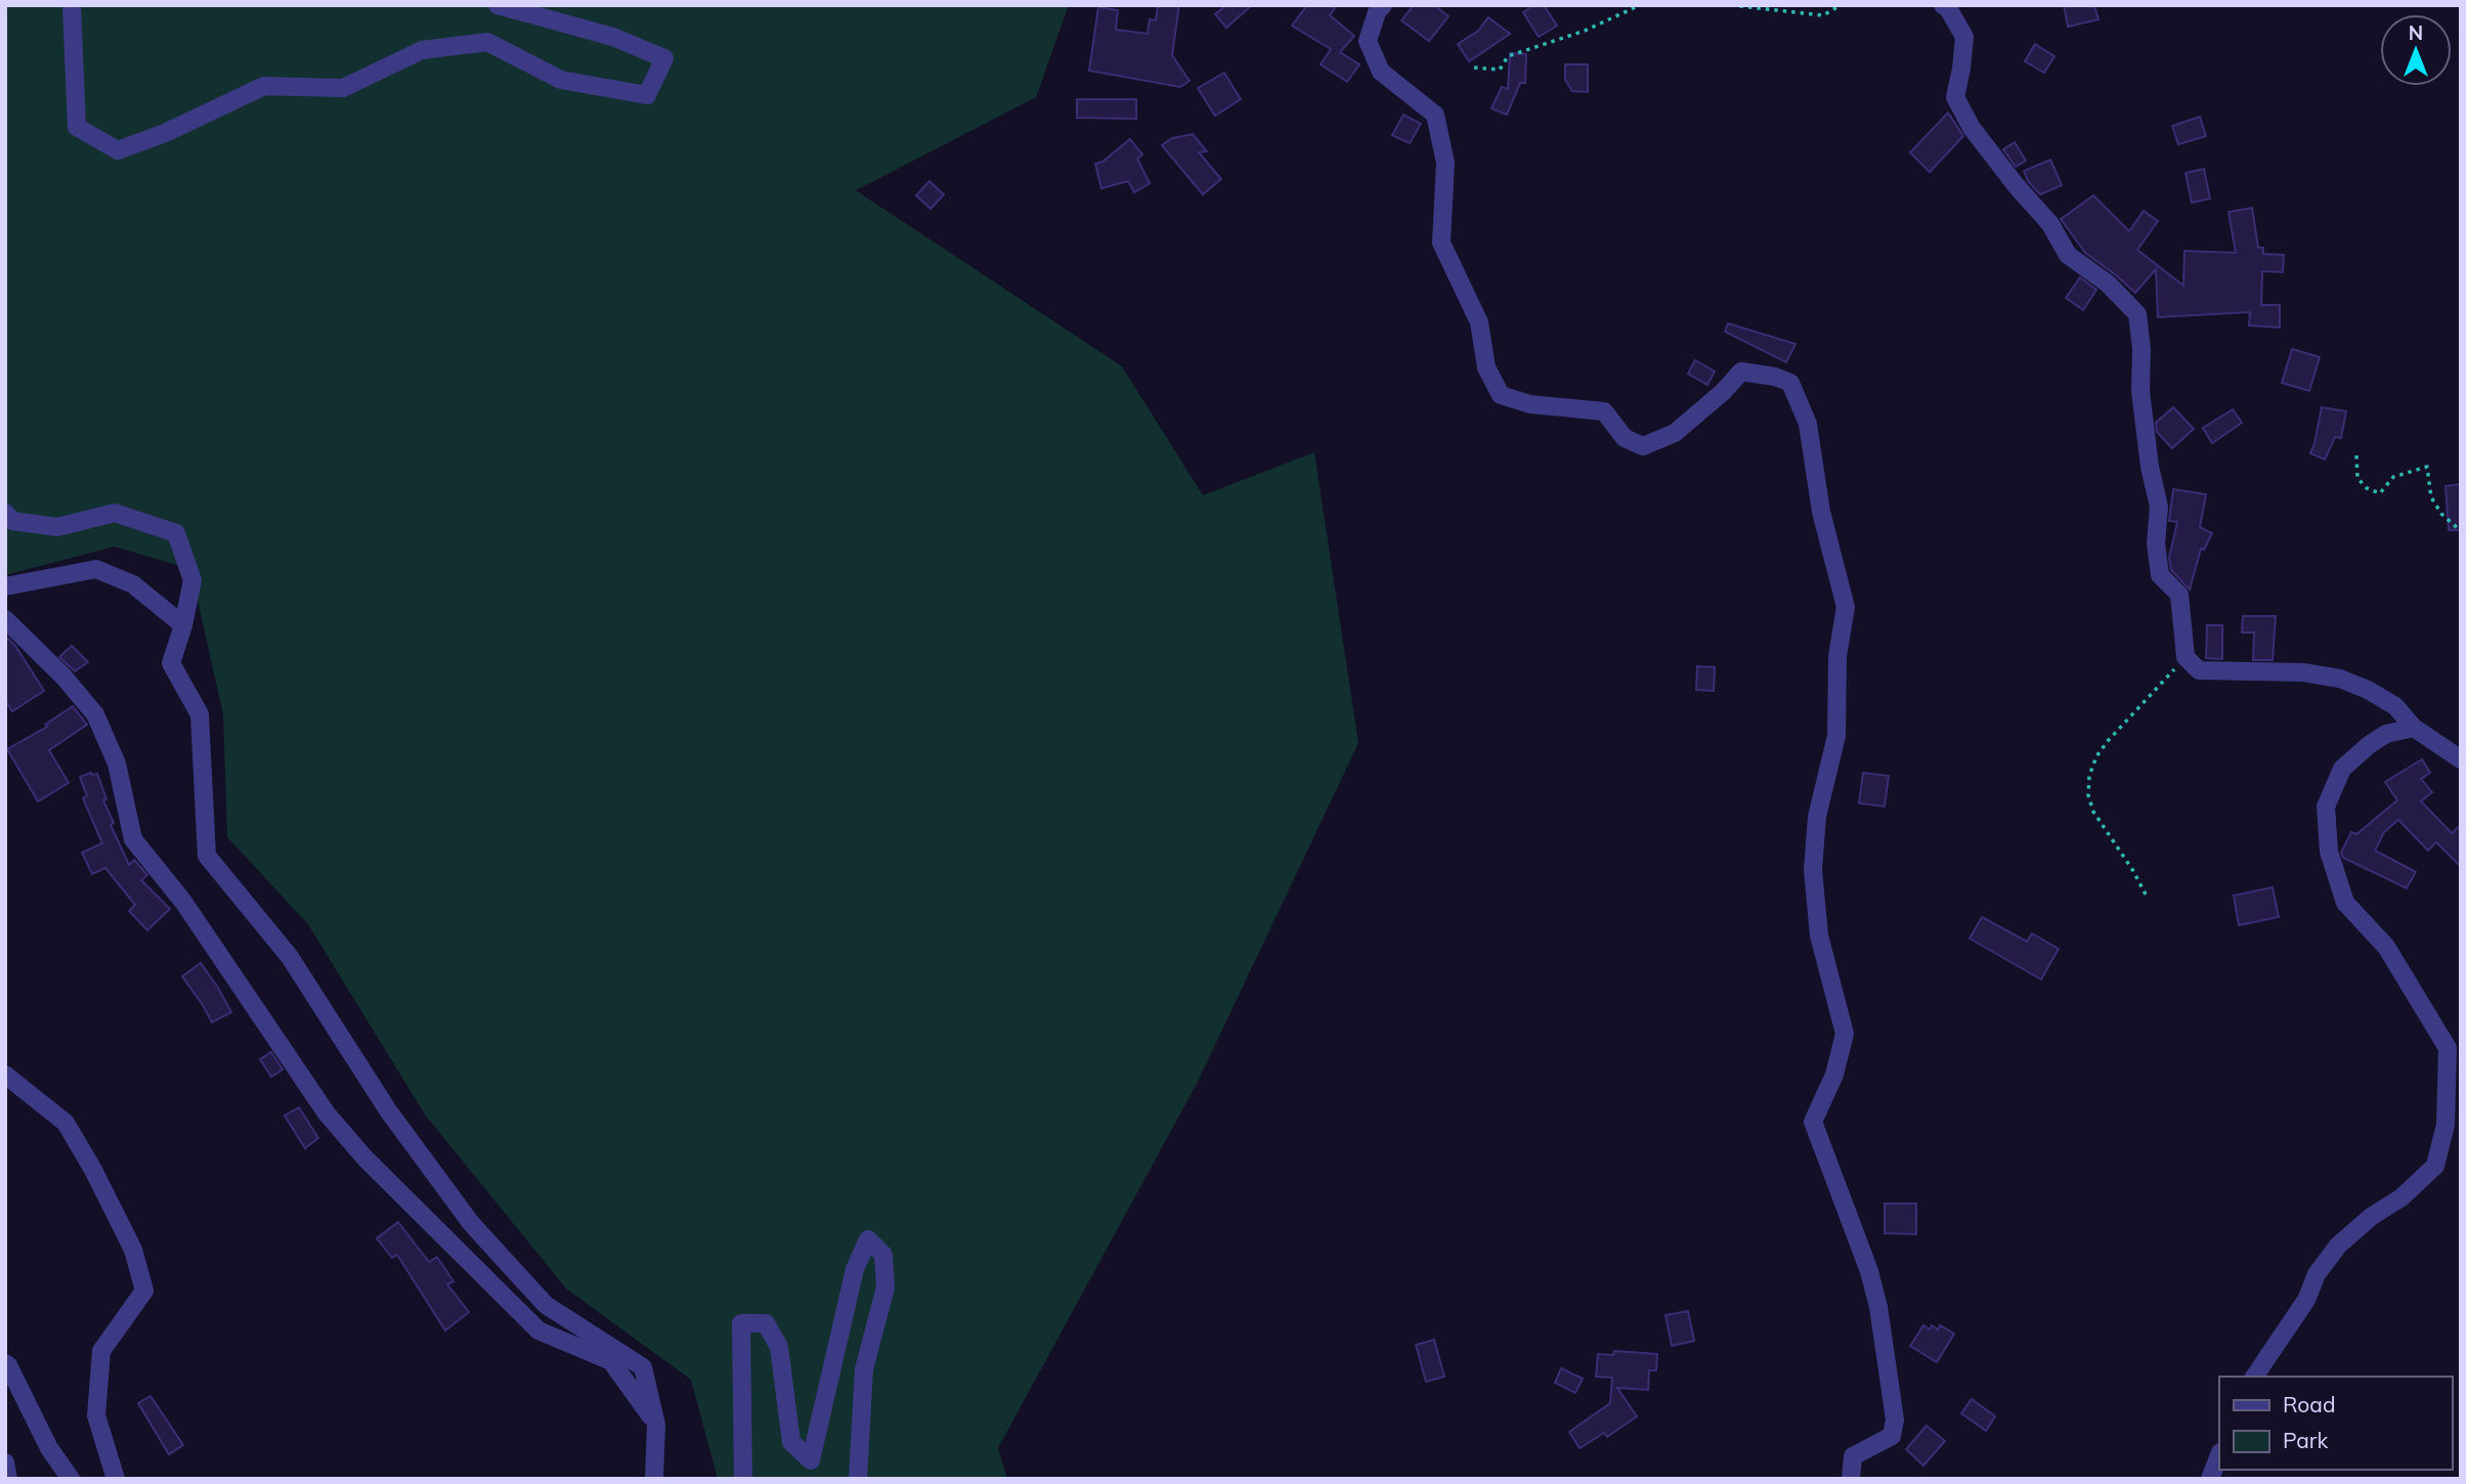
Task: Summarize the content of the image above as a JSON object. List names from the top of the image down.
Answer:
{
  "legend": ["Road", "Park"],
  "north": "top"
}
